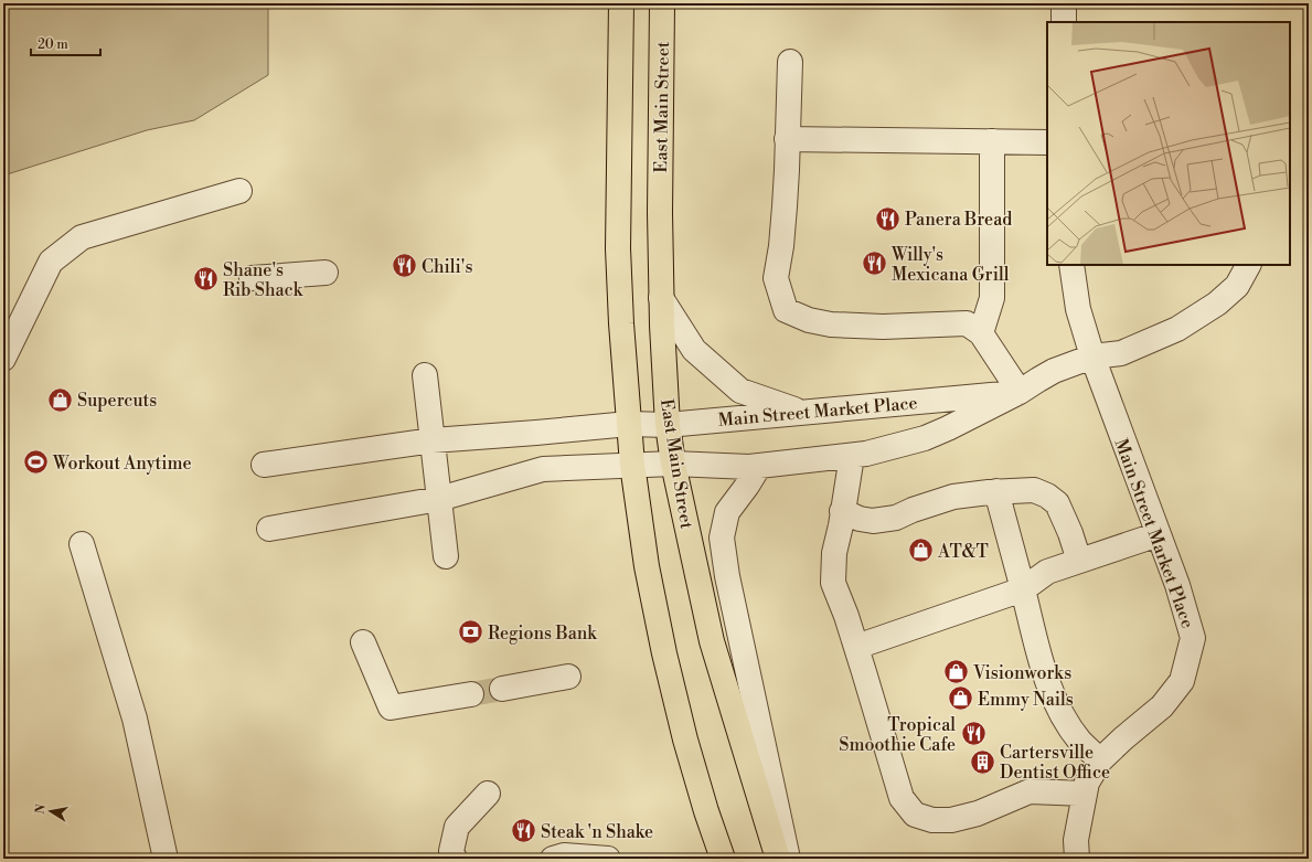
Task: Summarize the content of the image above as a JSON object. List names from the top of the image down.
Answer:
{
  "streets": {
    "main road": ["East Main Street"],
    "street": ["Main Street Market Place"]
  },
  "crossings": [
    ["East Main Street", "Main Street Market Place"]
  ],
  "places": {
    "restaurant": [
      "Panera Bread",
      "Willy's Mexicana Grill",
      "Chili's",
      "Shane's Rib Shack",
      "Tropical Smoothie Cafe",
      "Steak 'n Shake"
    ],
    "shop": [
      "Supercuts",
      "AT&T",
      "Visionworks",
      "Emmy Nails"
    ],
    "sports": ["Workout Anytime"],
    "bank": ["Regions Bank"],
    "building": ["Cartersville Dentist Office"]
  },
  "scale_bar": "20 m",
  "north": "left"
}
